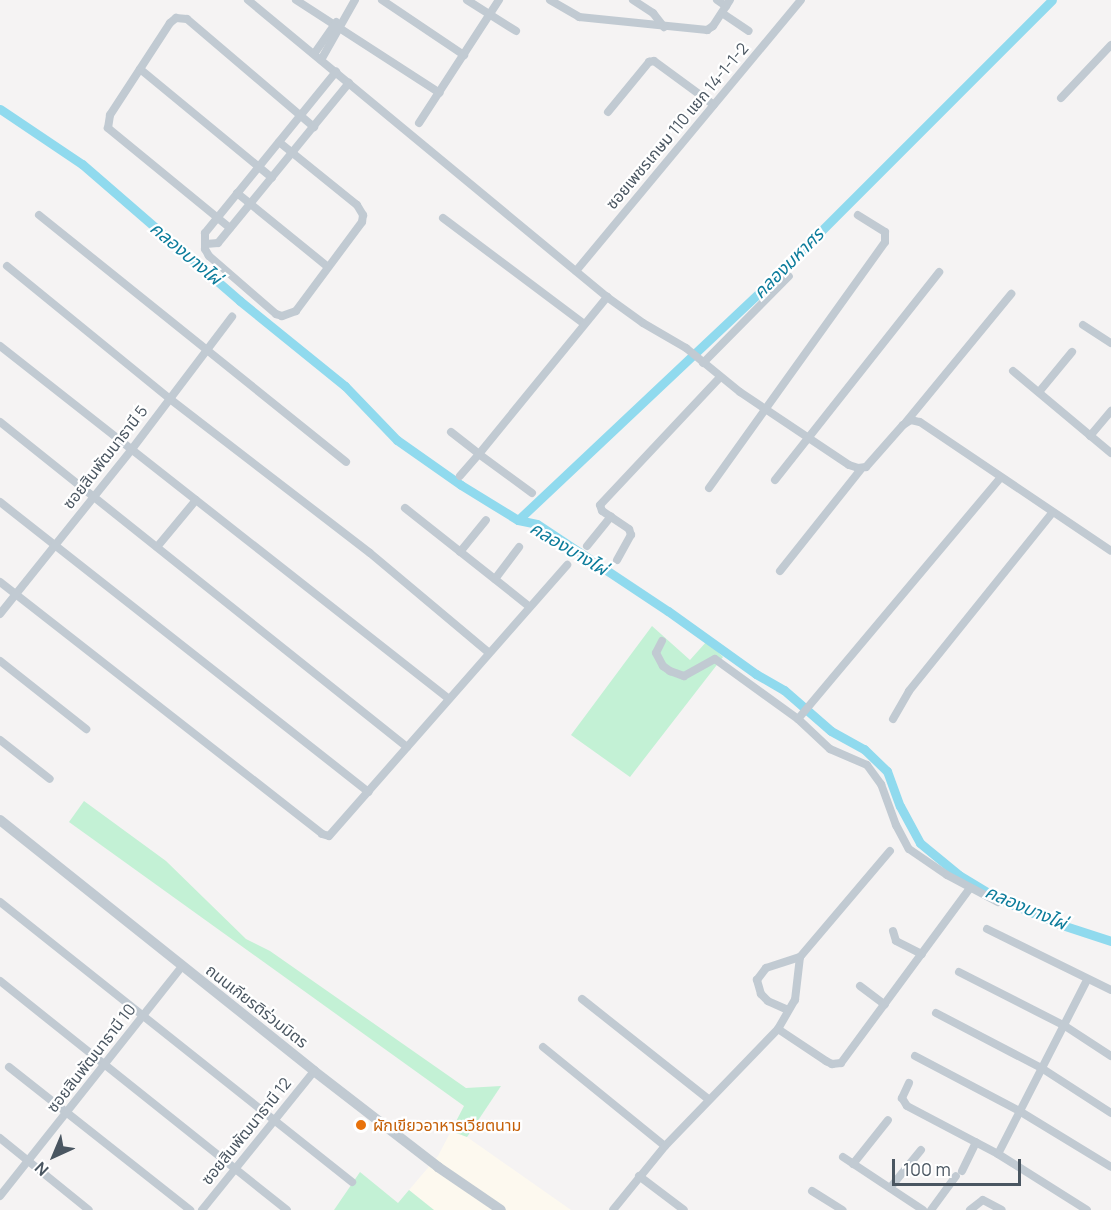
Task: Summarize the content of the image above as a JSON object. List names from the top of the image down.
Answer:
{
  "streets": {
    "street": [
      "ซอยเพชรเกษม 110 แยก 14-1-1-2",
      "ซอยสินพัฒนาธานี 5",
      "ถนนเกียรติร่วมมิตร",
      "ซอยสินพัฒนาธานี 10",
      "ซอยสินพัฒนาธานี 12"
    ]
  },
  "crossings": [
    ["ถนนเกียรติร่วมมิตร", "ซอยสินพัฒนาธานี 10"],
    ["ถนนเกียรติร่วมมิตร", "ซอยสินพัฒนาธานี 12"]
  ],
  "water": ["คลองบางไผ่", "คลองมหาศร"],
  "places": ["ผักเขียวอาหารเวียตนาม"],
  "scale_bar": "100 m",
  "north": "bottom left"
}
